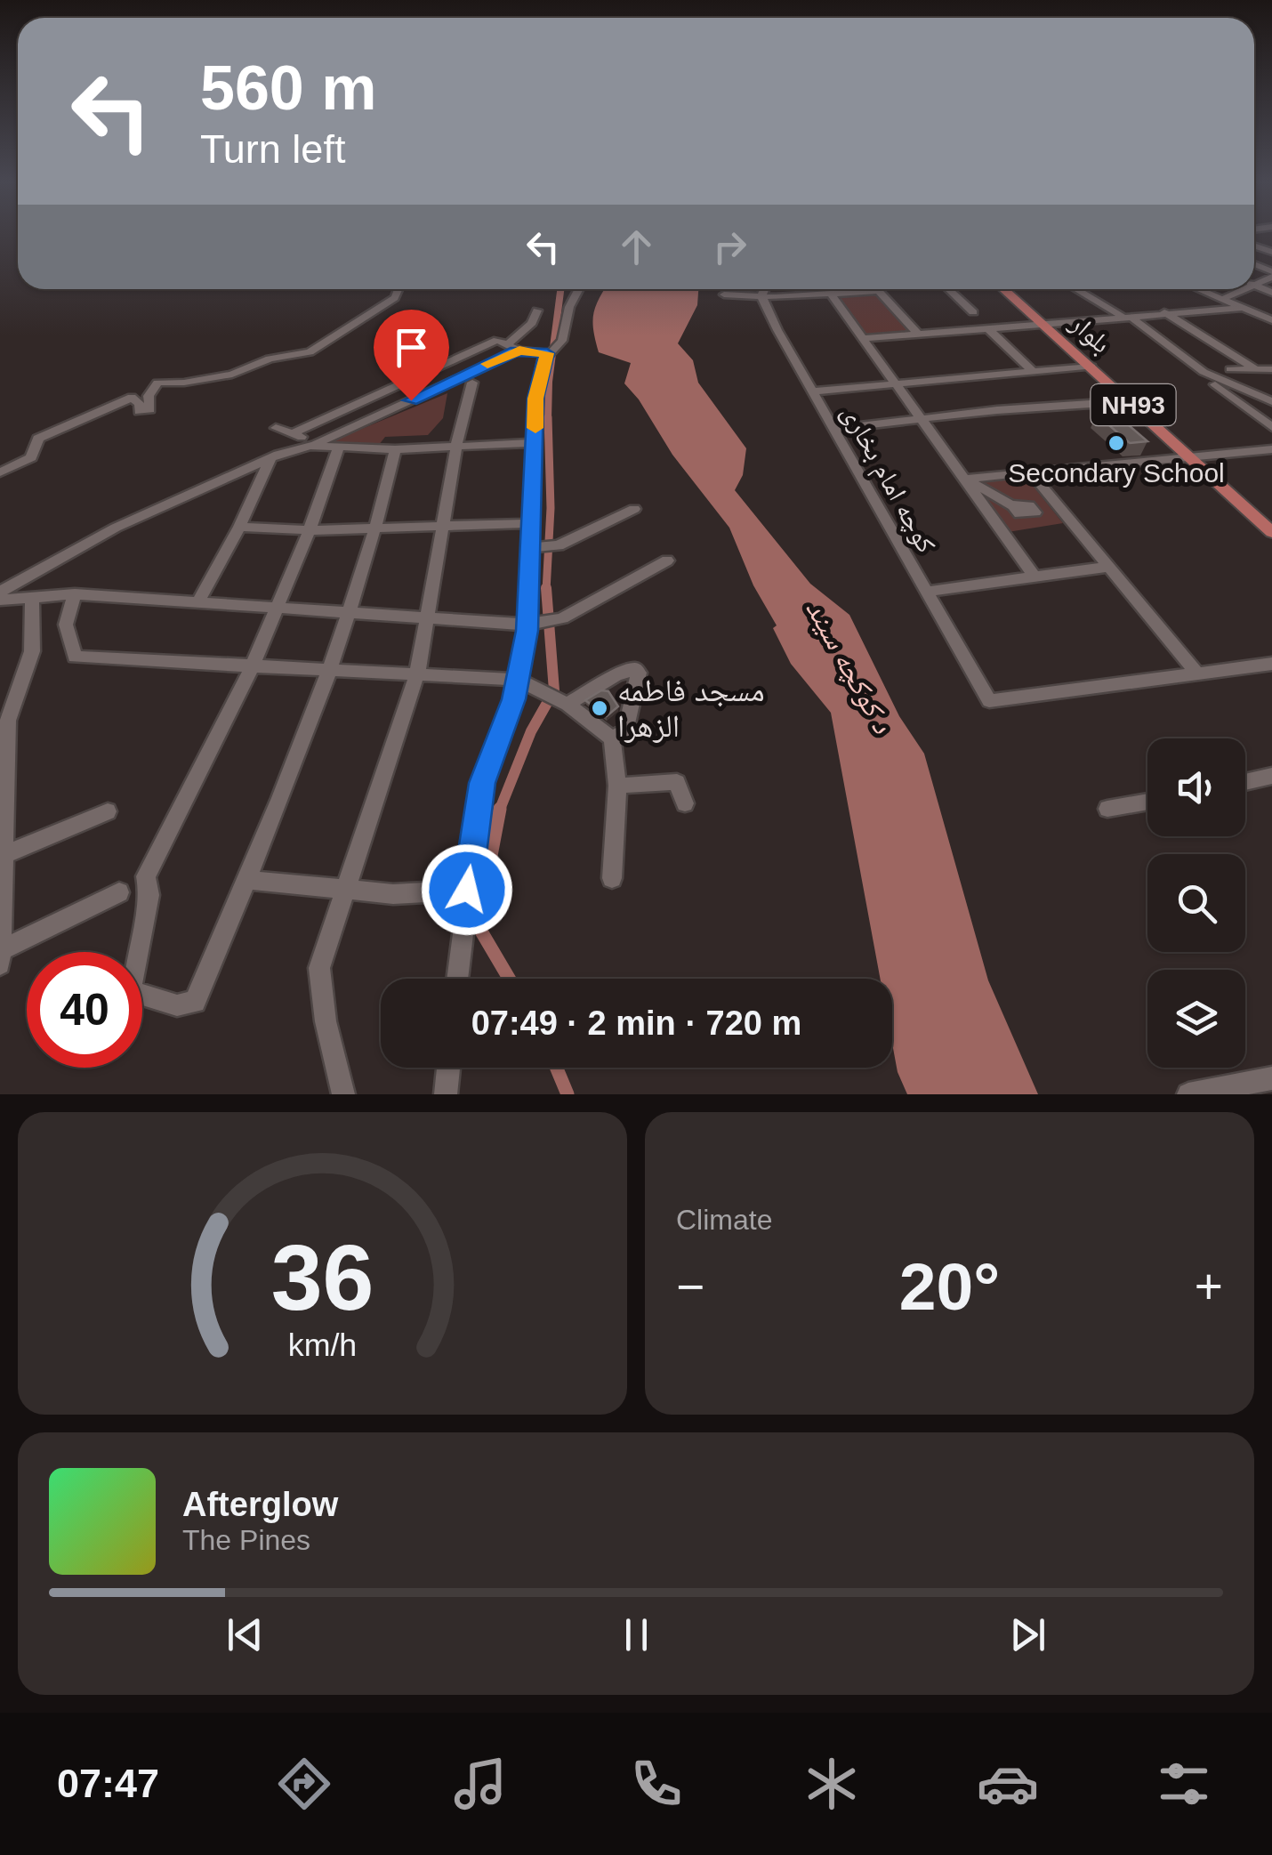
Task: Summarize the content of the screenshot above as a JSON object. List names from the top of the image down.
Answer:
{
  "streets": {
    "main road": ["بلوار", "NH93"],
    "street": ["کوچه امام بخاری"]
  },
  "water": ["د کوکچه سیند"],
  "places": ["Secondary School", "مسجد فاطمه الزهرا"],
  "page": {
    "turn": ["560 m", "Turn left"],
    "limit": "40",
    "trip": "07:49 · 2 min · 720 m",
    "tile": "Climate",
    "heat": ["−", "20°", "+"],
    "song": ["Afterglow", "The Pines"],
    "tabs": "07:47",
    "gauge": ["36", "km/h"]
  }
}
